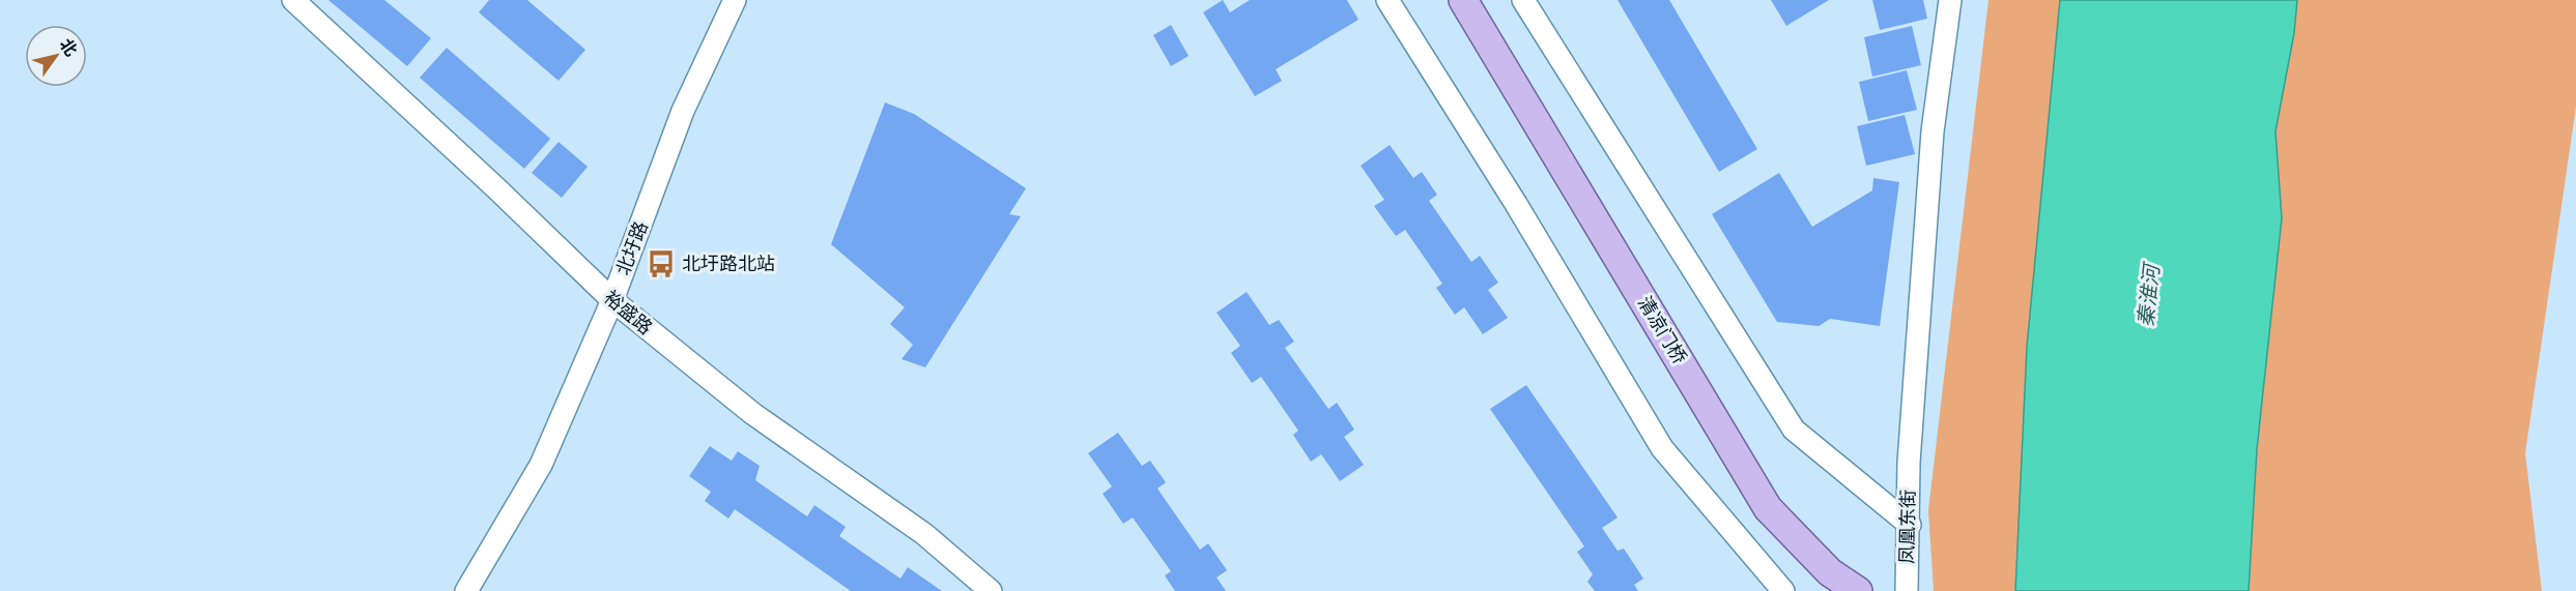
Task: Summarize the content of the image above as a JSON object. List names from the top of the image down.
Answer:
{
  "streets": {
    "main road": ["清凉门桥"],
    "street": ["北圩路", "裕盛路", "凤凰东街"]
  },
  "crossings": [
    ["北圩路", "裕盛路"]
  ],
  "water": ["秦淮河"],
  "places": {
    "bus stop": ["北圩路北站"]
  },
  "north": "top right"
}
